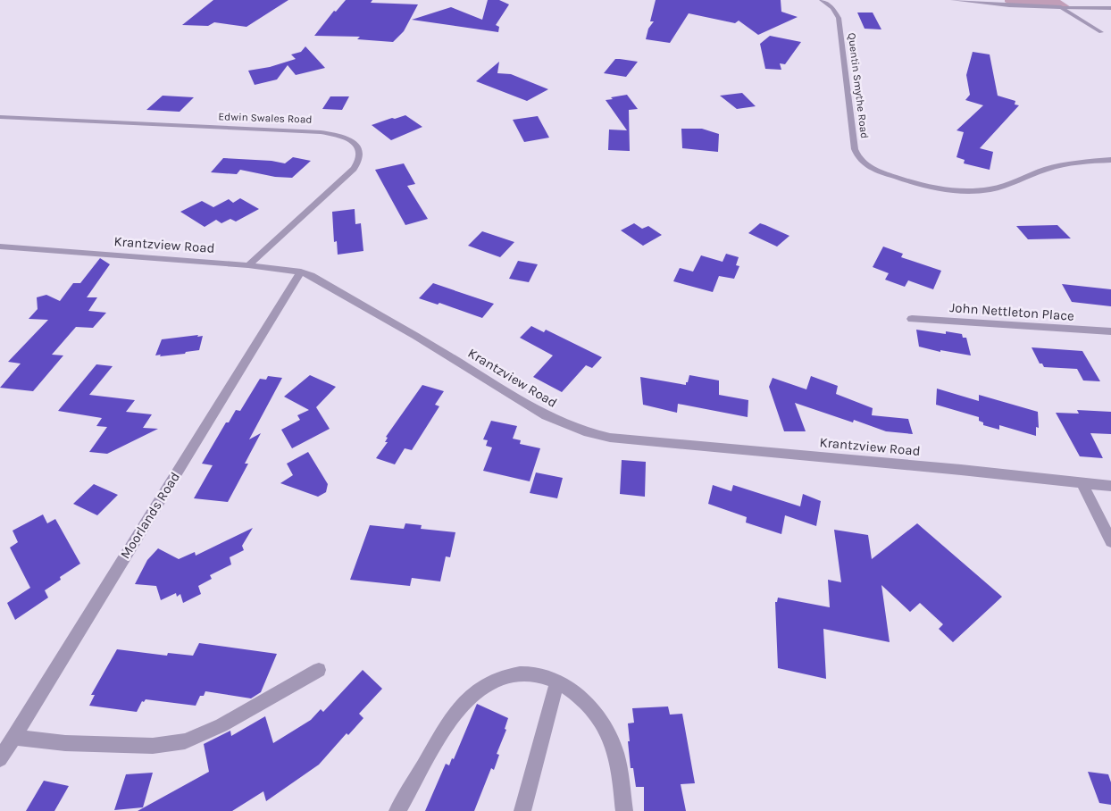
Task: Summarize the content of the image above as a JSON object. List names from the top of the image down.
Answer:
{
  "streets": {
    "street": [
      "Quentin Smythe Road",
      "Edwin Swales Road",
      "Krantzview Road",
      "John Nettleton Place",
      "Moorlands Road"
    ]
  },
  "crossings": [
    ["Edwin Swales Road", "Krantzview Road"],
    ["Krantzview Road", "Moorlands Road"]
  ]
}
